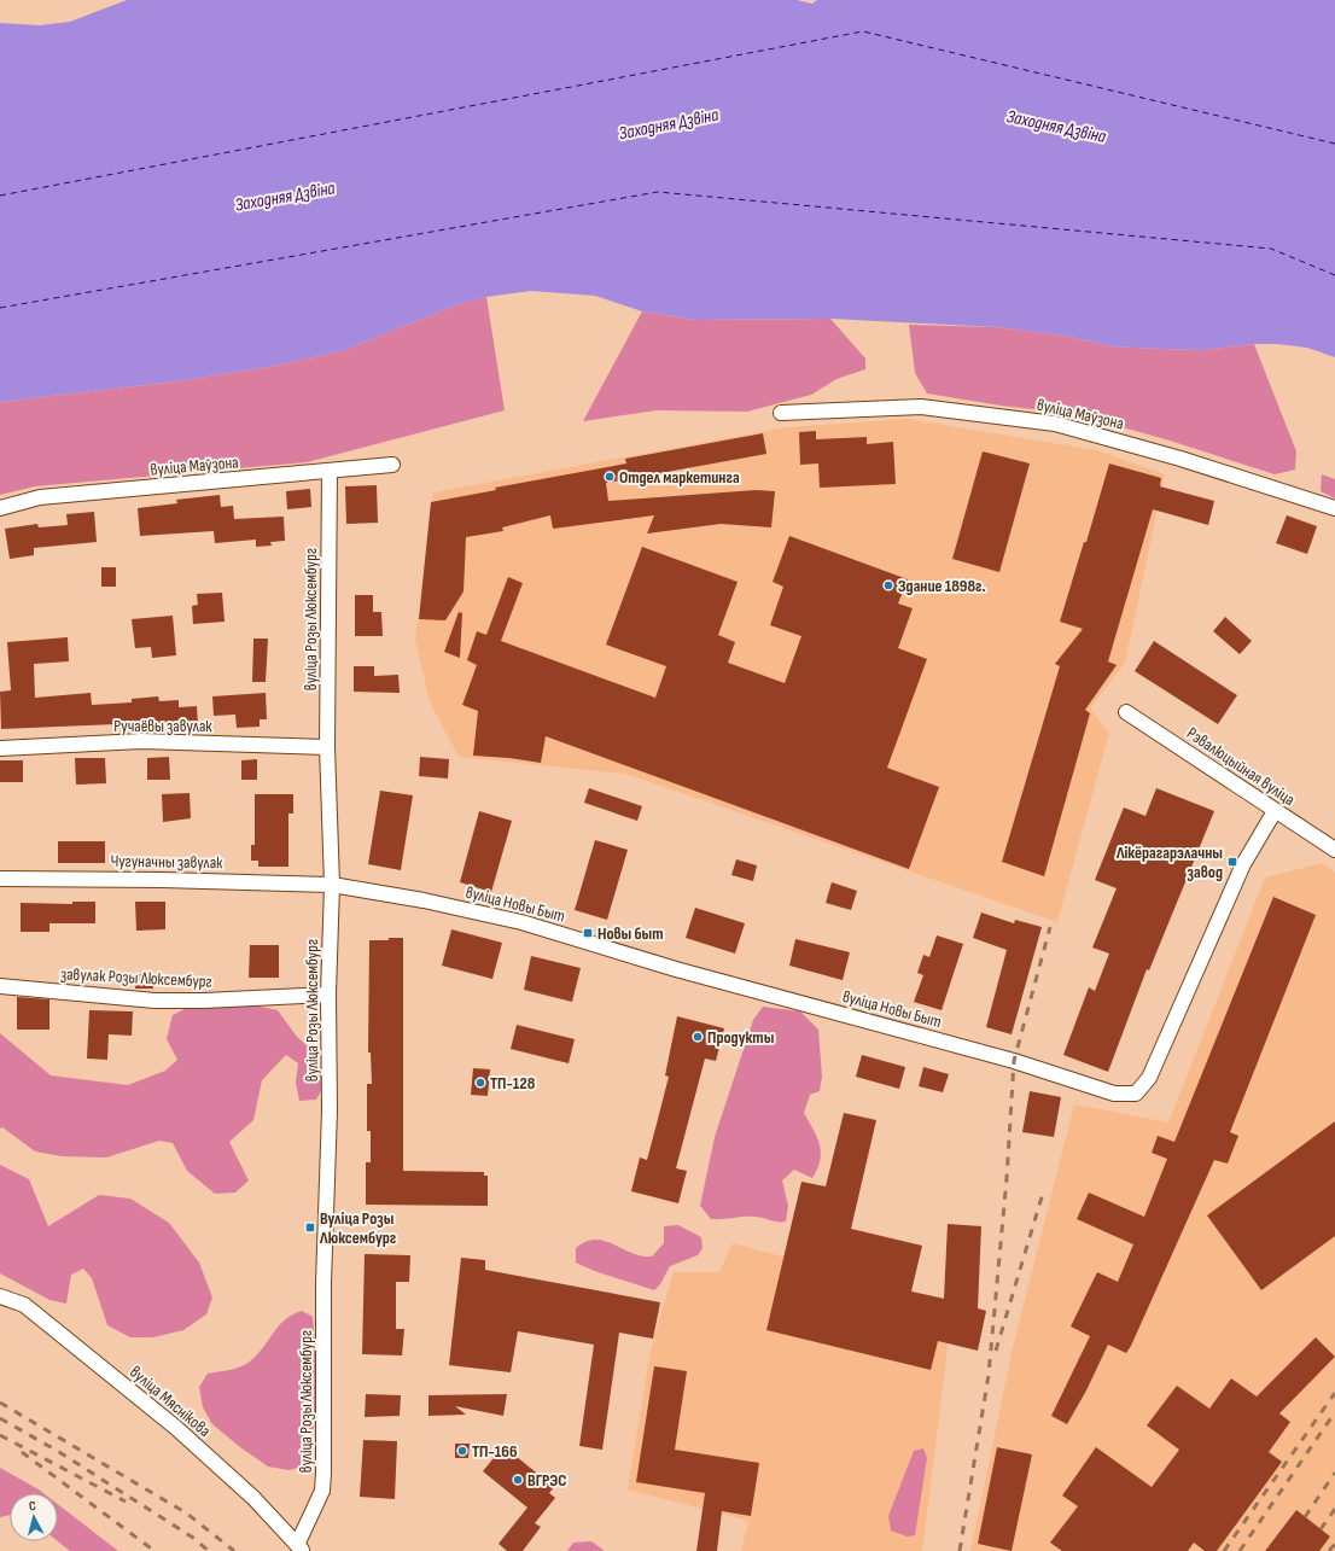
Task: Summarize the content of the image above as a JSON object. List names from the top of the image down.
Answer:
{
  "streets": {
    "street": [
      "вуліца Маўзона",
      "вуліца Розы Люксембург",
      "Ручаёвы завулак",
      "Рэвалюцыйная вуліца",
      "Чугуначны завулак",
      "вуліца Новы Быт",
      "завулак Розы Люксембург",
      "вуліца Мяснікова"
    ]
  },
  "crossings": [
    ["вуліца Маўзона", "вуліца Розы Люксембург"],
    ["вуліца Розы Люксембург", "Ручаёвы завулак"],
    ["вуліца Розы Люксембург", "Чугуначны завулак"],
    ["вуліца Розы Люксембург", "вуліца Новы Быт"],
    ["вуліца Розы Люксембург", "завулак Розы Люксембург"],
    ["вуліца Розы Люксембург", "вуліца Мяснікова"],
    ["Рэвалюцыйная вуліца", "вуліца Новы Быт"],
    ["Чугуначны завулак", "вуліца Новы Быт"]
  ],
  "water": ["Заходняя Дзвіна"],
  "places": {
    "other": [
      "Отдел маркетинга",
      "Здание 1898г.",
      "Продукты",
      "ТП-128",
      "ТП-166",
      "ВГРЭС"
    ],
    "transit": ["Лікёрагарэлачны завод", "Новы быт", "Вуліца Розы Люксембург"]
  },
  "north": "top"
}
